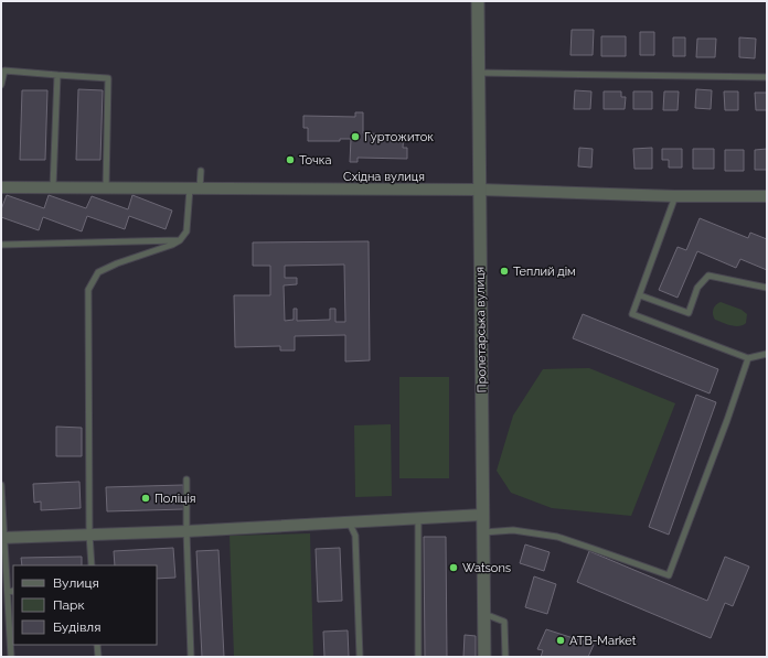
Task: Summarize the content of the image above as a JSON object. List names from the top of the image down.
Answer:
{
  "streets": {
    "street": ["Східна вулиця", "Пролетарська вулиця"]
  },
  "crossings": [
    ["Східна вулиця", "Пролетарська вулиця"]
  ],
  "places": [
    "Гуртожиток",
    "Точка",
    "Теплий дім",
    "Поліція",
    "Watsons",
    "ATB-Market"
  ],
  "legend": ["Вулиця", "Парк", "Будівля"]
}
